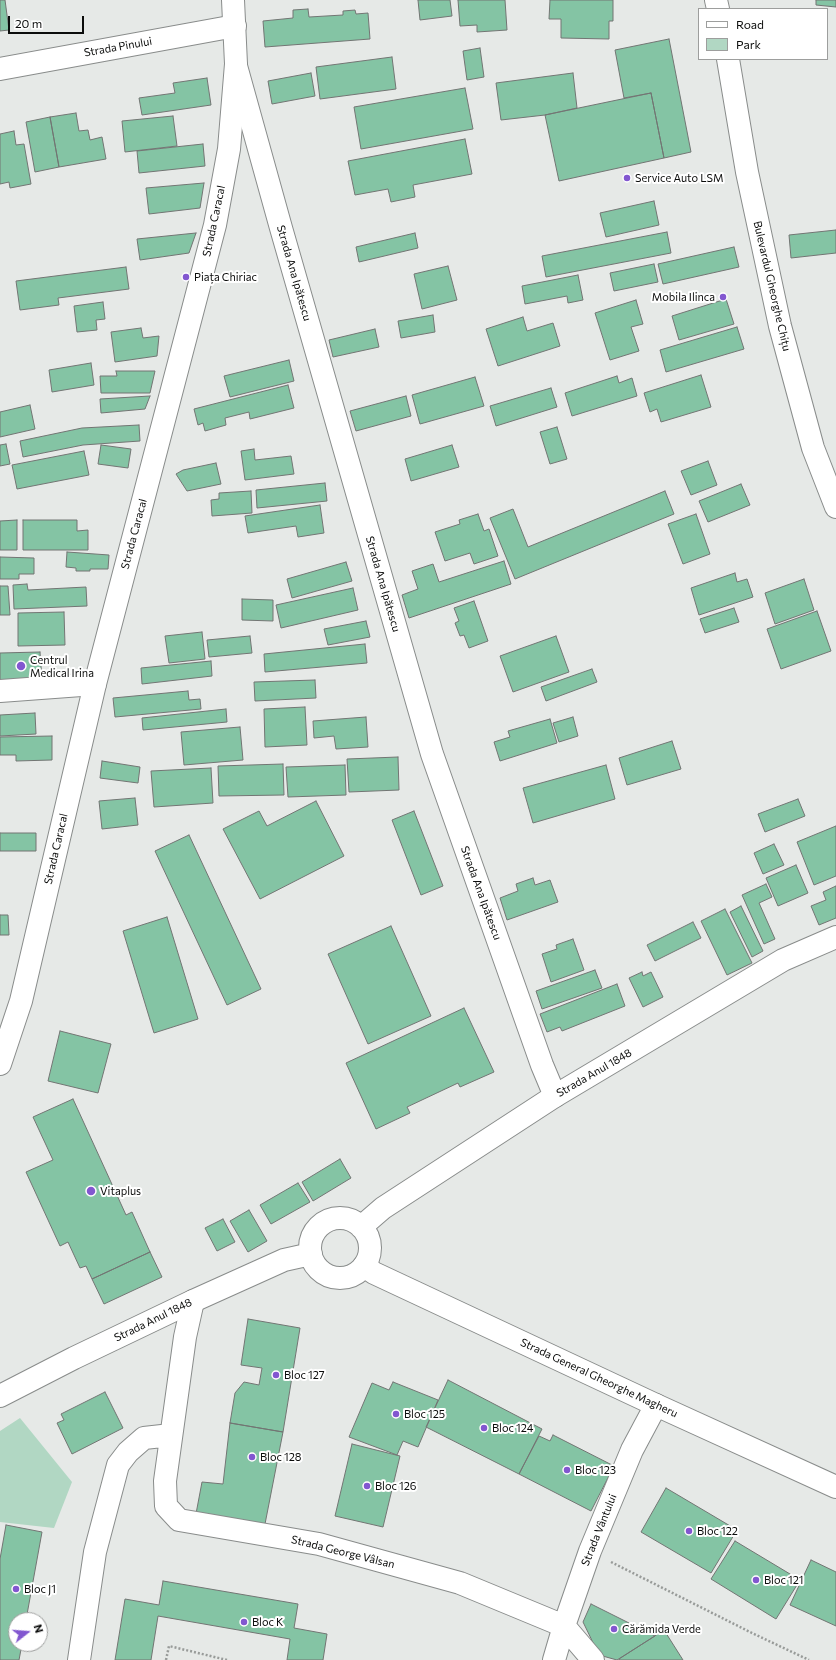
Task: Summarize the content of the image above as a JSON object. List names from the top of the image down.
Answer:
{
  "streets": {
    "street": [
      "Strada Pinului",
      "Strada Caracal",
      "Strada Ana Ipătescu",
      "Bulevardul Gheorghe Chițu",
      "Strada Anul 1848",
      "Strada General Gheorghe Magheru",
      "Strada Vântului",
      "Strada George Vâlsan"
    ]
  },
  "crossings": [
    ["Strada Pinului", "Strada Caracal"],
    ["Strada Caracal", "Strada Ana Ipătescu"],
    ["Strada Ana Ipătescu", "Strada Anul 1848"],
    ["Strada Anul 1848", "Strada General Gheorghe Magheru"],
    ["Strada Anul 1848", "Strada George Vâlsan"],
    ["Strada General Gheorghe Magheru", "Strada Vântului"],
    ["Strada Vântului", "Strada George Vâlsan"]
  ],
  "places": [
    "Service Auto LSM",
    "Piața Chiriac",
    "Mobila Ilinca",
    "Centrul Medical Irina",
    "Vitaplus",
    "Bloc 127",
    "Bloc 125",
    "Bloc 124",
    "Bloc 128",
    "Bloc 123",
    "Bloc 126",
    "Bloc 122",
    "Bloc 121",
    "Bloc J1",
    "Bloc K",
    "Cărămida Verde"
  ],
  "legend": ["Road", "Park"],
  "scale_bar": "20 m",
  "north": "right"
}
